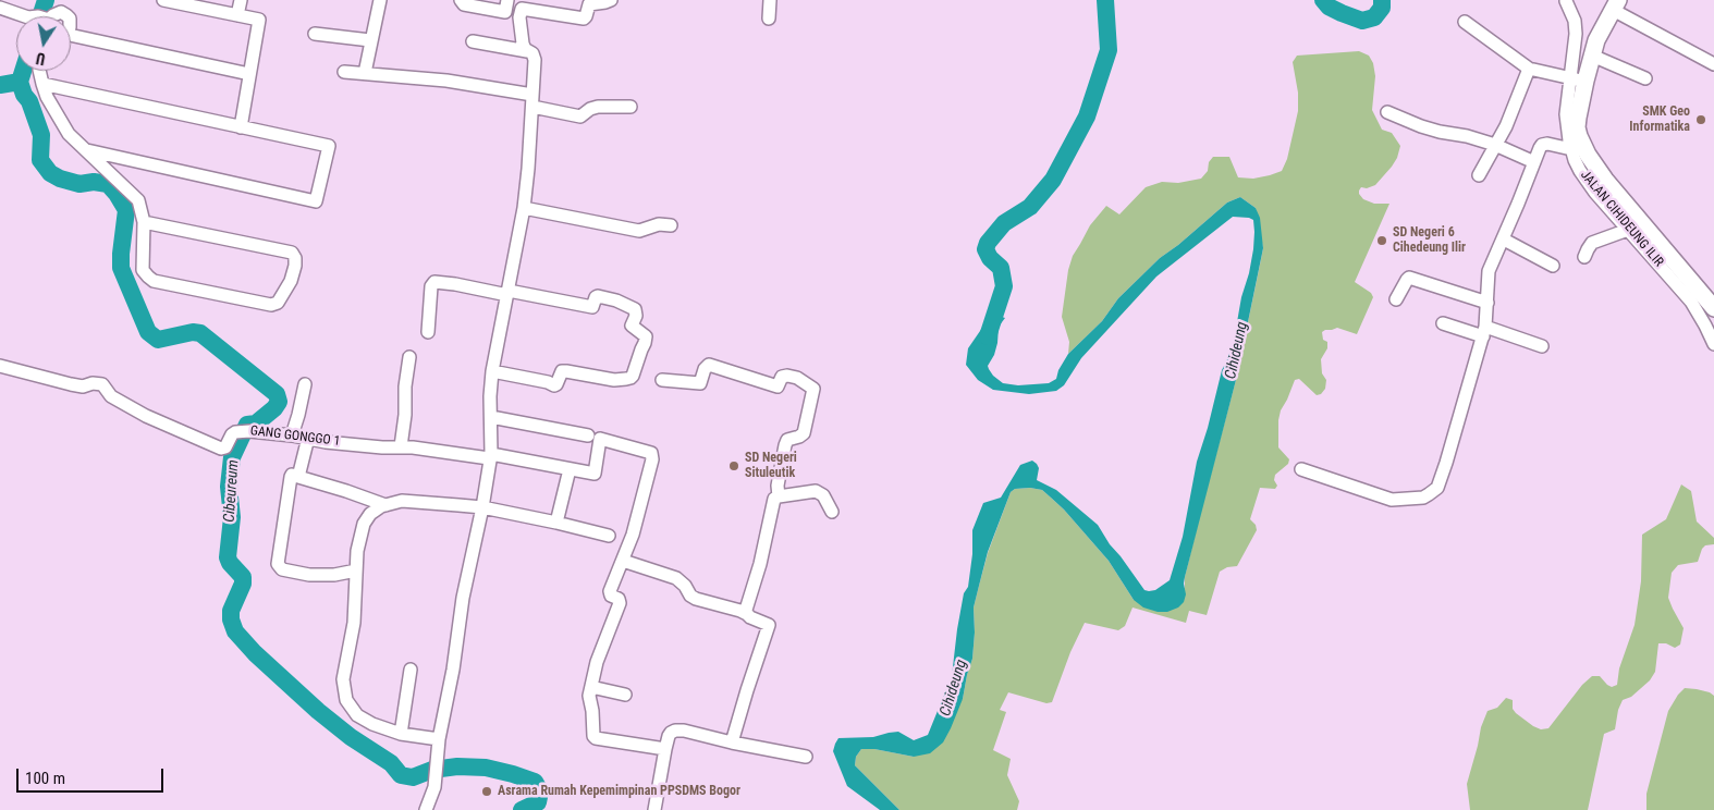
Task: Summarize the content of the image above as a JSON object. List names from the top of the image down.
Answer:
{
  "streets": {
    "street": ["JALAN CIHIDEUNG ILIR", "GANG GONGGO 1"]
  },
  "water": ["Cihideung", "Cibeureum"],
  "places": [
    "SMK Geo Informatika",
    "SD Negeri 6 Cihedeung Ilir",
    "SD Negeri Situleutik",
    "Asrama Rumah Kepemimpinan PPSDMS Bogor"
  ],
  "scale_bar": "100 m",
  "north": "bottom"
}
